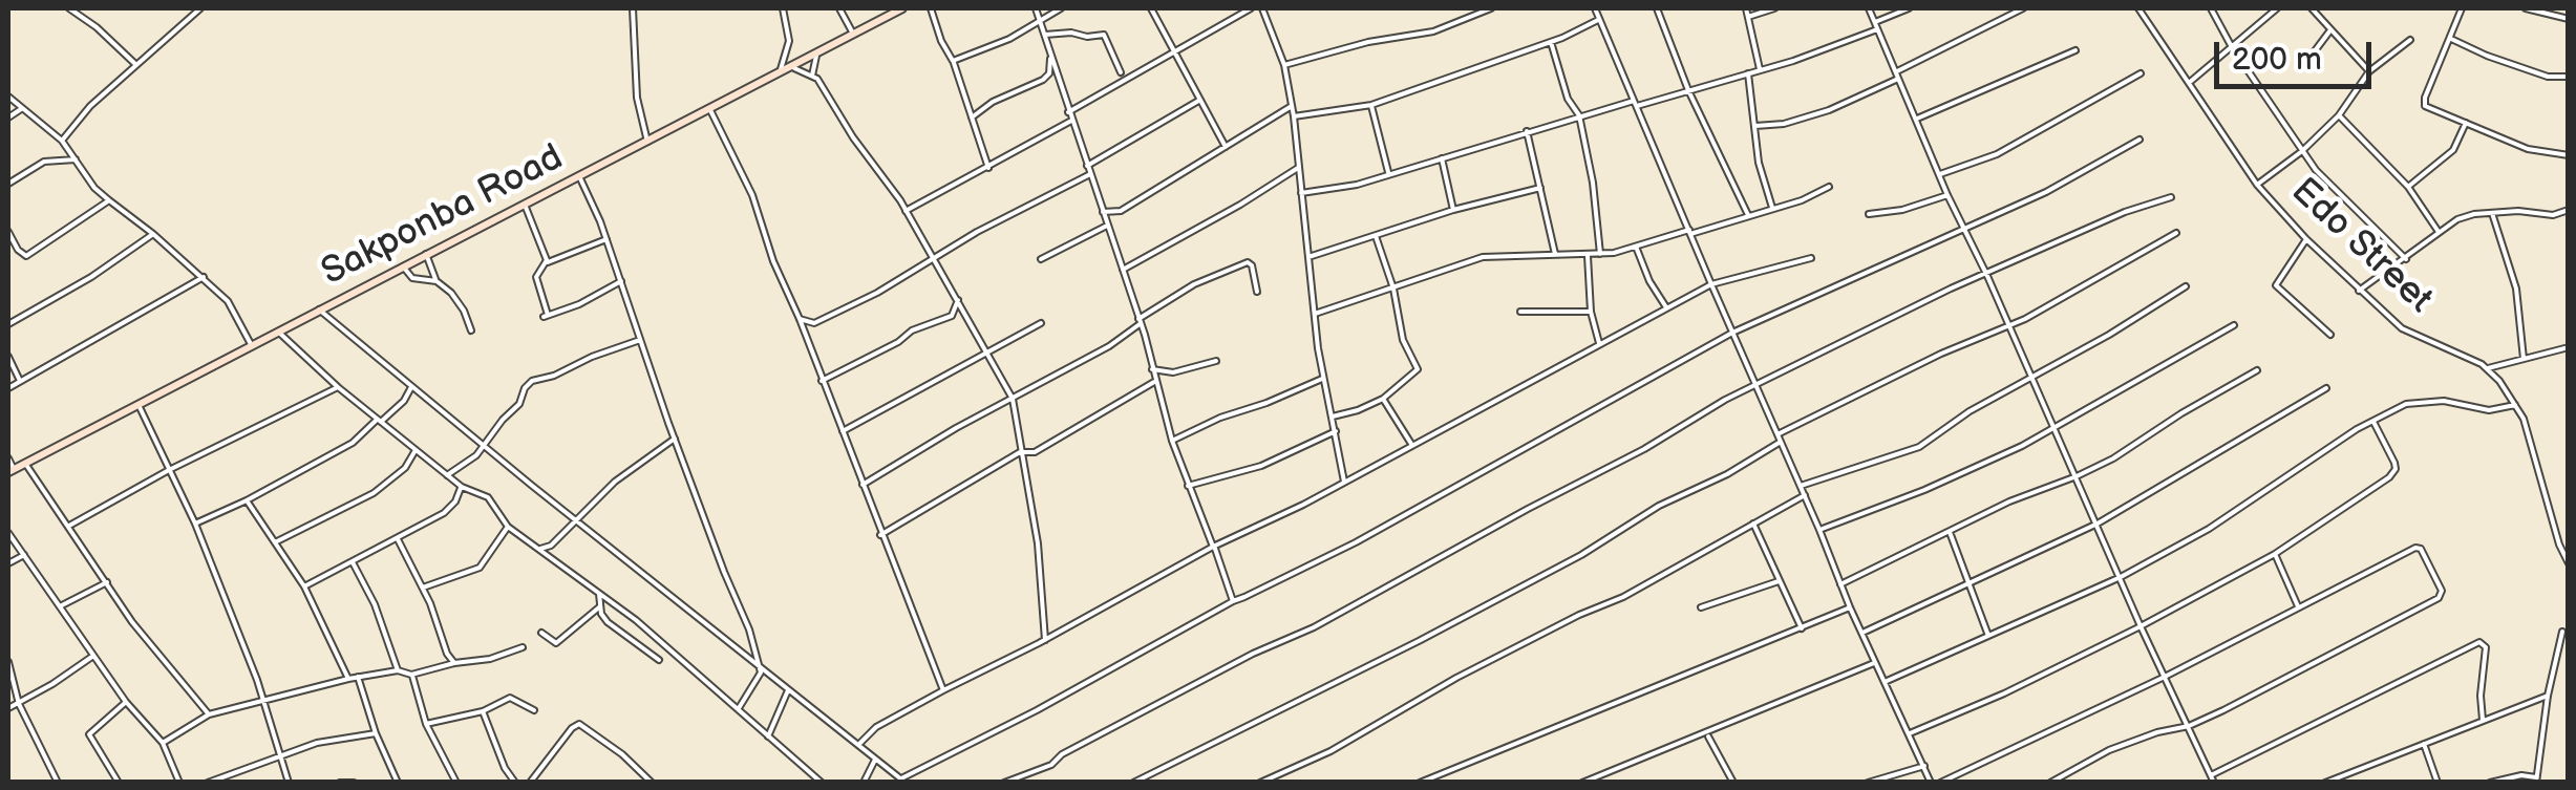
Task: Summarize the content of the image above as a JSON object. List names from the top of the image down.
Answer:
{
  "streets": {
    "main road": ["Sakponba Road"],
    "street": ["Edo Street"]
  },
  "scale_bar": "200 m"
}
